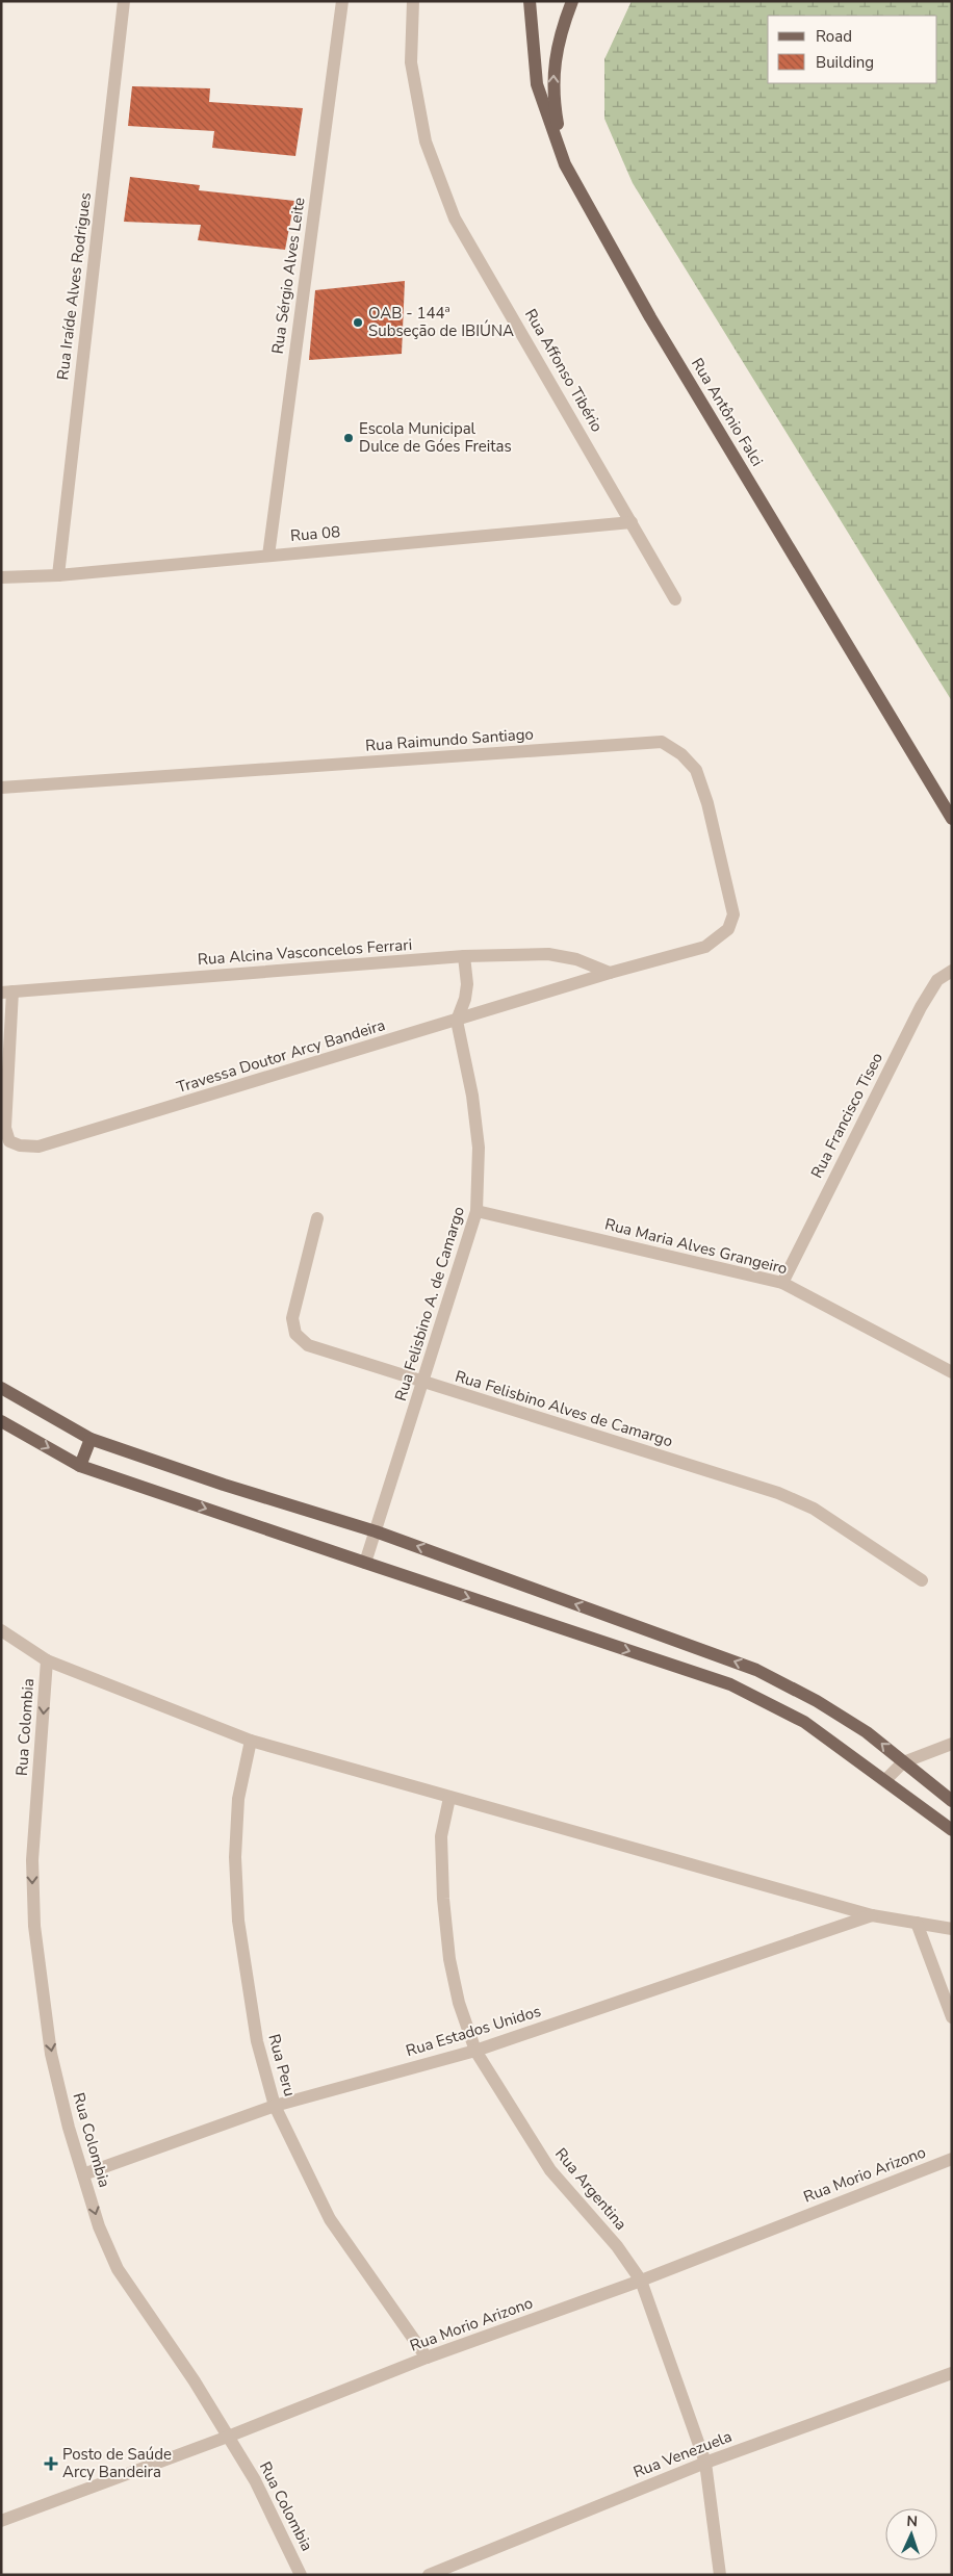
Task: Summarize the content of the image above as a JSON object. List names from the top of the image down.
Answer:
{
  "streets": {
    "main road": ["Rua Antônio Falci"],
    "street": [
      "Rua Sérgio Alves Leite",
      "Rua Iraíde Alves Rodrigues",
      "Rua Affonso Tibério",
      "Rua 08",
      "Rua Raimundo Santiago",
      "Rua Alcina Vasconcelos Ferrari",
      "Travessa Doutor Arcy Bandeira",
      "Rua Francisco Tiseo",
      "Rua Maria Alves Grangeiro",
      "Rua Felisbino A. de Camargo",
      "Rua Felisbino Alves de Camargo",
      "Rua Colombia",
      "Rua Estados Unidos",
      "Rua Peru",
      "Rua Morio Arizono",
      "Rua Argentina",
      "Rua Venezuela"
    ]
  },
  "crossings": [
    ["Rua Sérgio Alves Leite", "Rua 08"],
    ["Rua Iraíde Alves Rodrigues", "Rua 08"],
    ["Rua Affonso Tibério", "Rua 08"],
    ["Rua Raimundo Santiago", "Travessa Doutor Arcy Bandeira"],
    ["Rua Alcina Vasconcelos Ferrari", "Travessa Doutor Arcy Bandeira"],
    ["Travessa Doutor Arcy Bandeira", "Rua Felisbino A. de Camargo"],
    ["Rua Francisco Tiseo", "Rua Maria Alves Grangeiro"],
    ["Rua Maria Alves Grangeiro", "Rua Felisbino A. de Camargo"],
    ["Rua Felisbino A. de Camargo", "Rua Felisbino Alves de Camargo"],
    ["Rua Colombia", "Rua Estados Unidos"],
    ["Rua Colombia", "Rua Morio Arizono"],
    ["Rua Estados Unidos", "Rua Peru"],
    ["Rua Estados Unidos", "Rua Argentina"],
    ["Rua Peru", "Rua Morio Arizono"],
    ["Rua Morio Arizono", "Rua Argentina"],
    ["Rua Argentina", "Rua Venezuela"]
  ],
  "one_way": ["Rua Colombia"],
  "places": {
    "other": ["OAB - 144ª Subseção de IBIÚNA", "Escola Municipal Dulce de Góes Freitas"],
    "health": ["Posto de Saúde Arcy Bandeira"]
  },
  "legend": ["Road", "Building"],
  "north": "top"
}
